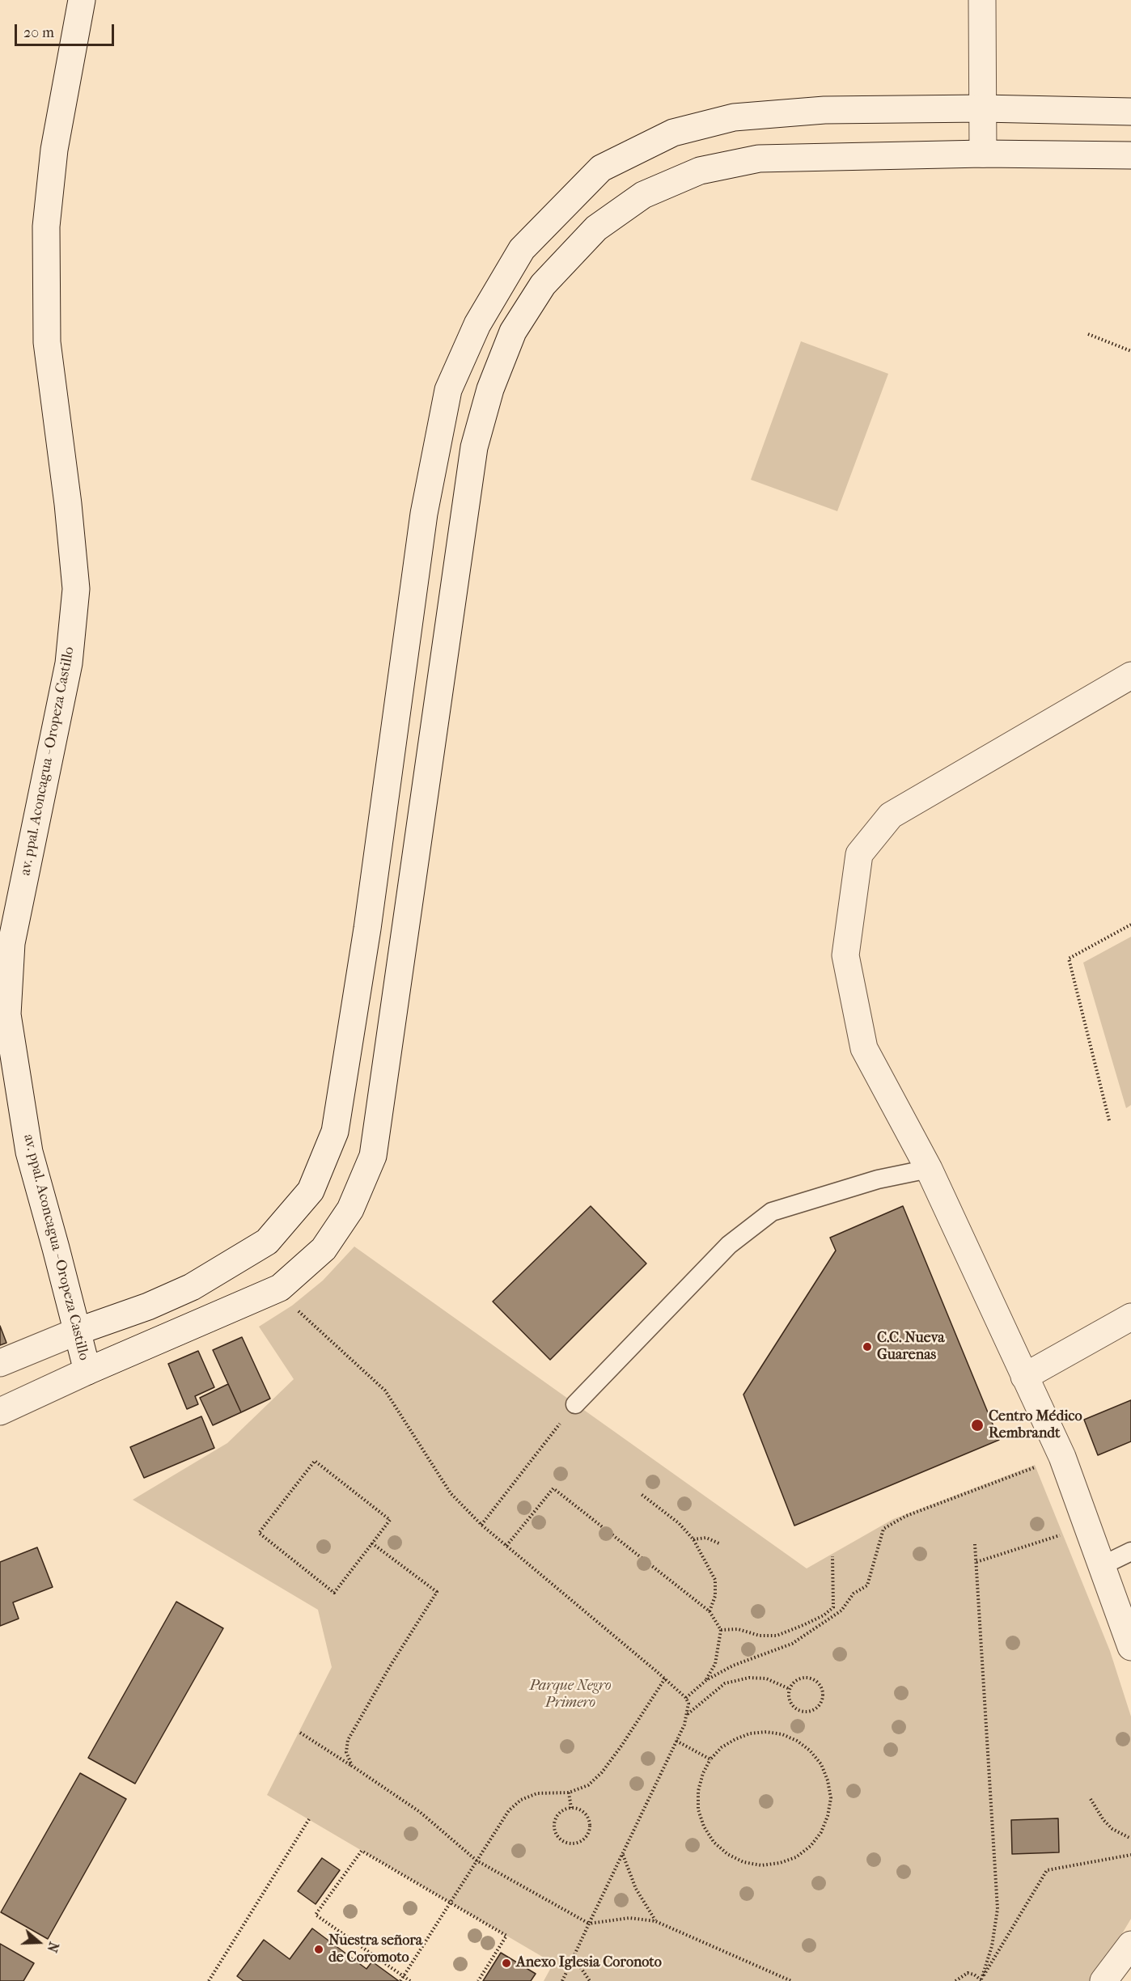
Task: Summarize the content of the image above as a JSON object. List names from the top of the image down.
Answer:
{
  "streets": {
    "street": ["av. ppal. Aconcagua - Oropeza Castillo"]
  },
  "parks": ["Parque Negro Primero"],
  "places": [
    "C.C. Nueva Guarenas",
    "Centro Médico Rembrandt",
    "Nuestra señora de Coromoto",
    "Anexo Iglesia Coronoto"
  ],
  "scale_bar": "20 m",
  "north": "right"
}
